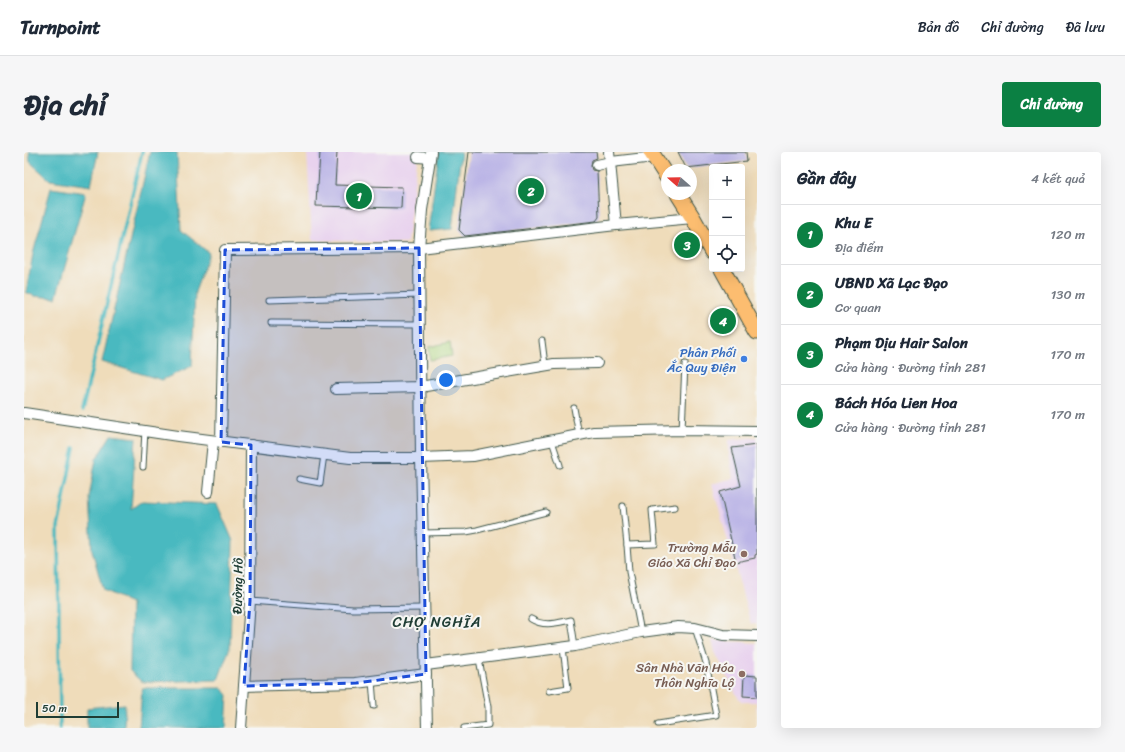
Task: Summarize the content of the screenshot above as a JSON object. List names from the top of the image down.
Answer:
{
  "streets": {
    "street": ["Đường Hồ"]
  },
  "districts": ["CHỢ NGHĨA"],
  "places": ["Phân Phối Ắc Quy Điện", "Trường Mẫu Giáo Xã Chỉ Đạo", "Sân Nhà Văn Hóa Thôn Nghĩa Lộ"],
  "scale_bar": "50 m",
  "north": "left",
  "page": {
    "header": "Turnpoint",
    "nav": ["Bản đồ", "Chỉ đường", "Đã lưu"],
    "title": "Địa chỉ",
    "buttons": "Chỉ đường",
    "heading": ["Gần đây", "4 kết quả"],
    "map_buttons": ["+", "−"],
    "pins": [
      "2",
      "1",
      "3",
      "4"
    ],
    "list": [
      {
        "mark": "1",
        "name": "Khu E",
        "note": "Địa điểm",
        "value": "120 m"
      },
      {
        "mark": "2",
        "name": "UBND Xã Lạc Đạo",
        "note": "Cơ quan",
        "value": "130 m"
      },
      {
        "mark": "3",
        "name": "Phạm Dịu Hair Salon",
        "note": "Cửa hàng · Đường tỉnh 281",
        "value": "170 m"
      },
      {
        "mark": "4",
        "name": "Bách Hóa Lien Hoa",
        "note": "Cửa hàng · Đường tỉnh 281",
        "value": "170 m"
      }
    ],
    "scale": "50 m"
  }
}
